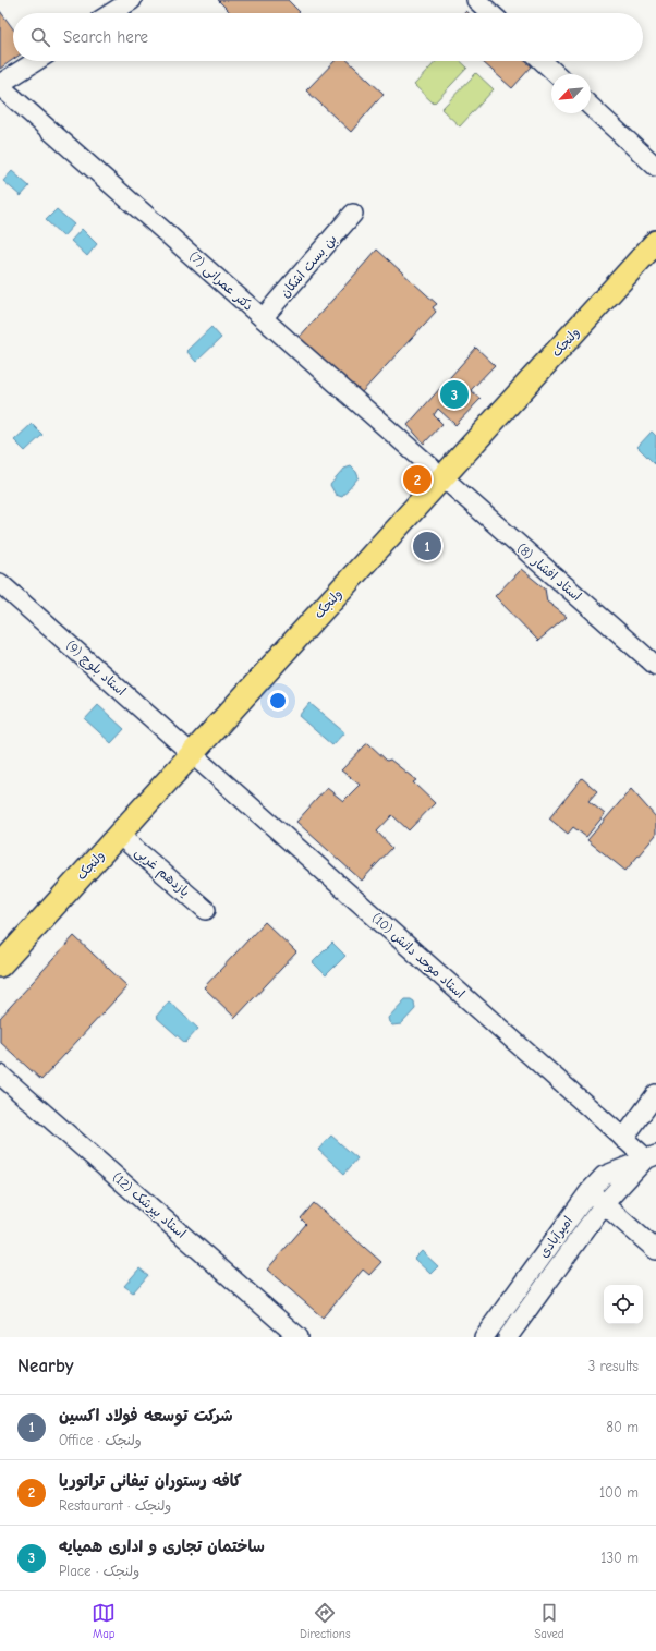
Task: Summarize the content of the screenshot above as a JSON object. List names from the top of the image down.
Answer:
{
  "streets": {
    "main road": ["ولنجک"],
    "street": [
      "بن بست اشکان",
      "دکتر عمرانی (7)",
      "استاد افشار (8)",
      "استاد بلوچ (9)",
      "یازدهم غربی",
      "استاد موحد دانش (10)",
      "استاد بیرشک (12)",
      "امیرآبادی"
    ]
  },
  "crossings": [
    ["بن بست اشکان", "دکتر عمرانی (7)"],
    ["دکتر عمرانی (7)", "ولنجک"],
    ["دکتر عمرانی (7)", "استاد افشار (8)"],
    ["ولنجک", "استاد افشار (8)"],
    ["ولنجک", "استاد بلوچ (9)"],
    ["ولنجک", "یازدهم غربی"],
    ["ولنجک", "استاد موحد دانش (10)"],
    ["استاد بلوچ (9)", "استاد موحد دانش (10)"],
    ["استاد موحد دانش (10)", "امیرآبادی"]
  ],
  "north": "bottom left",
  "page": {
    "search": "Search here",
    "pins": ["3", "2", "1"],
    "heading": ["Nearby", "3 results"],
    "list": [
      {
        "mark": "1",
        "name": "شرکت توسعه فولاد اکسین",
        "note": "Office · ولنجک",
        "value": "80 m"
      },
      {
        "mark": "2",
        "name": "کافه رستوران تیفانی تراتوریا",
        "note": "Restaurant · ولنجک",
        "value": "100 m"
      },
      {
        "mark": "3",
        "name": "ساختمان تجاری و اداری همپایه",
        "note": "Place · ولنجک",
        "value": "130 m"
      }
    ],
    "nav": ["Map", "Directions", "Saved"]
  }
}
